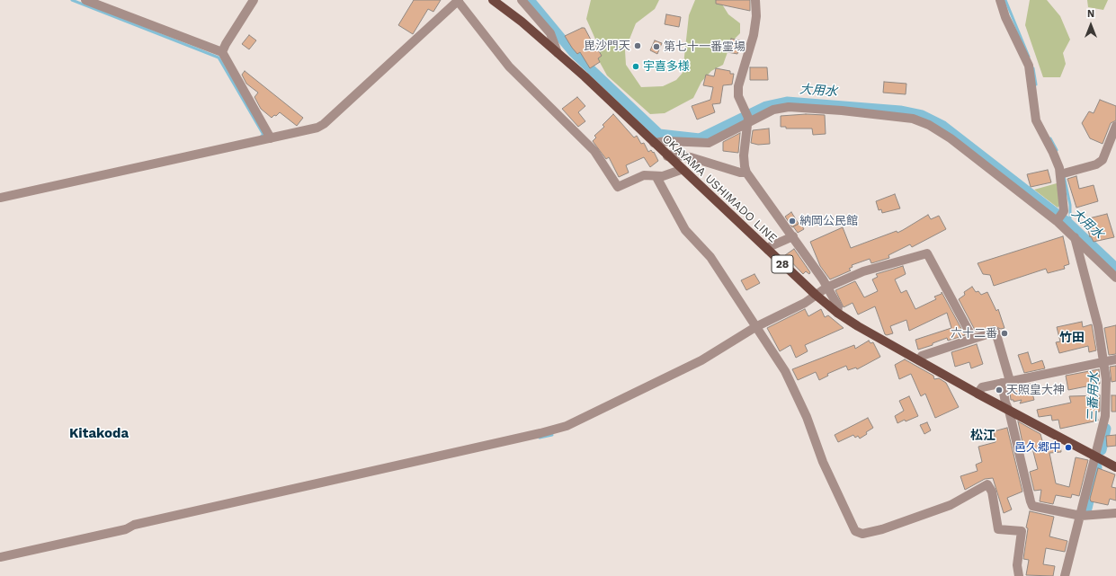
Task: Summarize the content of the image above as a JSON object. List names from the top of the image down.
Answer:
{
  "streets": {
    "main road": ["OKAYAMA USHIMADO LINE", "28"]
  },
  "districts": ["竹田", "Kitakoda", "松江"],
  "water": ["大用水", "三番用水"],
  "places": [
    "毘沙門天",
    "第七十一番霊場",
    "宇喜多様",
    "納岡公民館",
    "六十二番",
    "天照皇大神",
    "邑久郷中"
  ],
  "north": "top"
}
